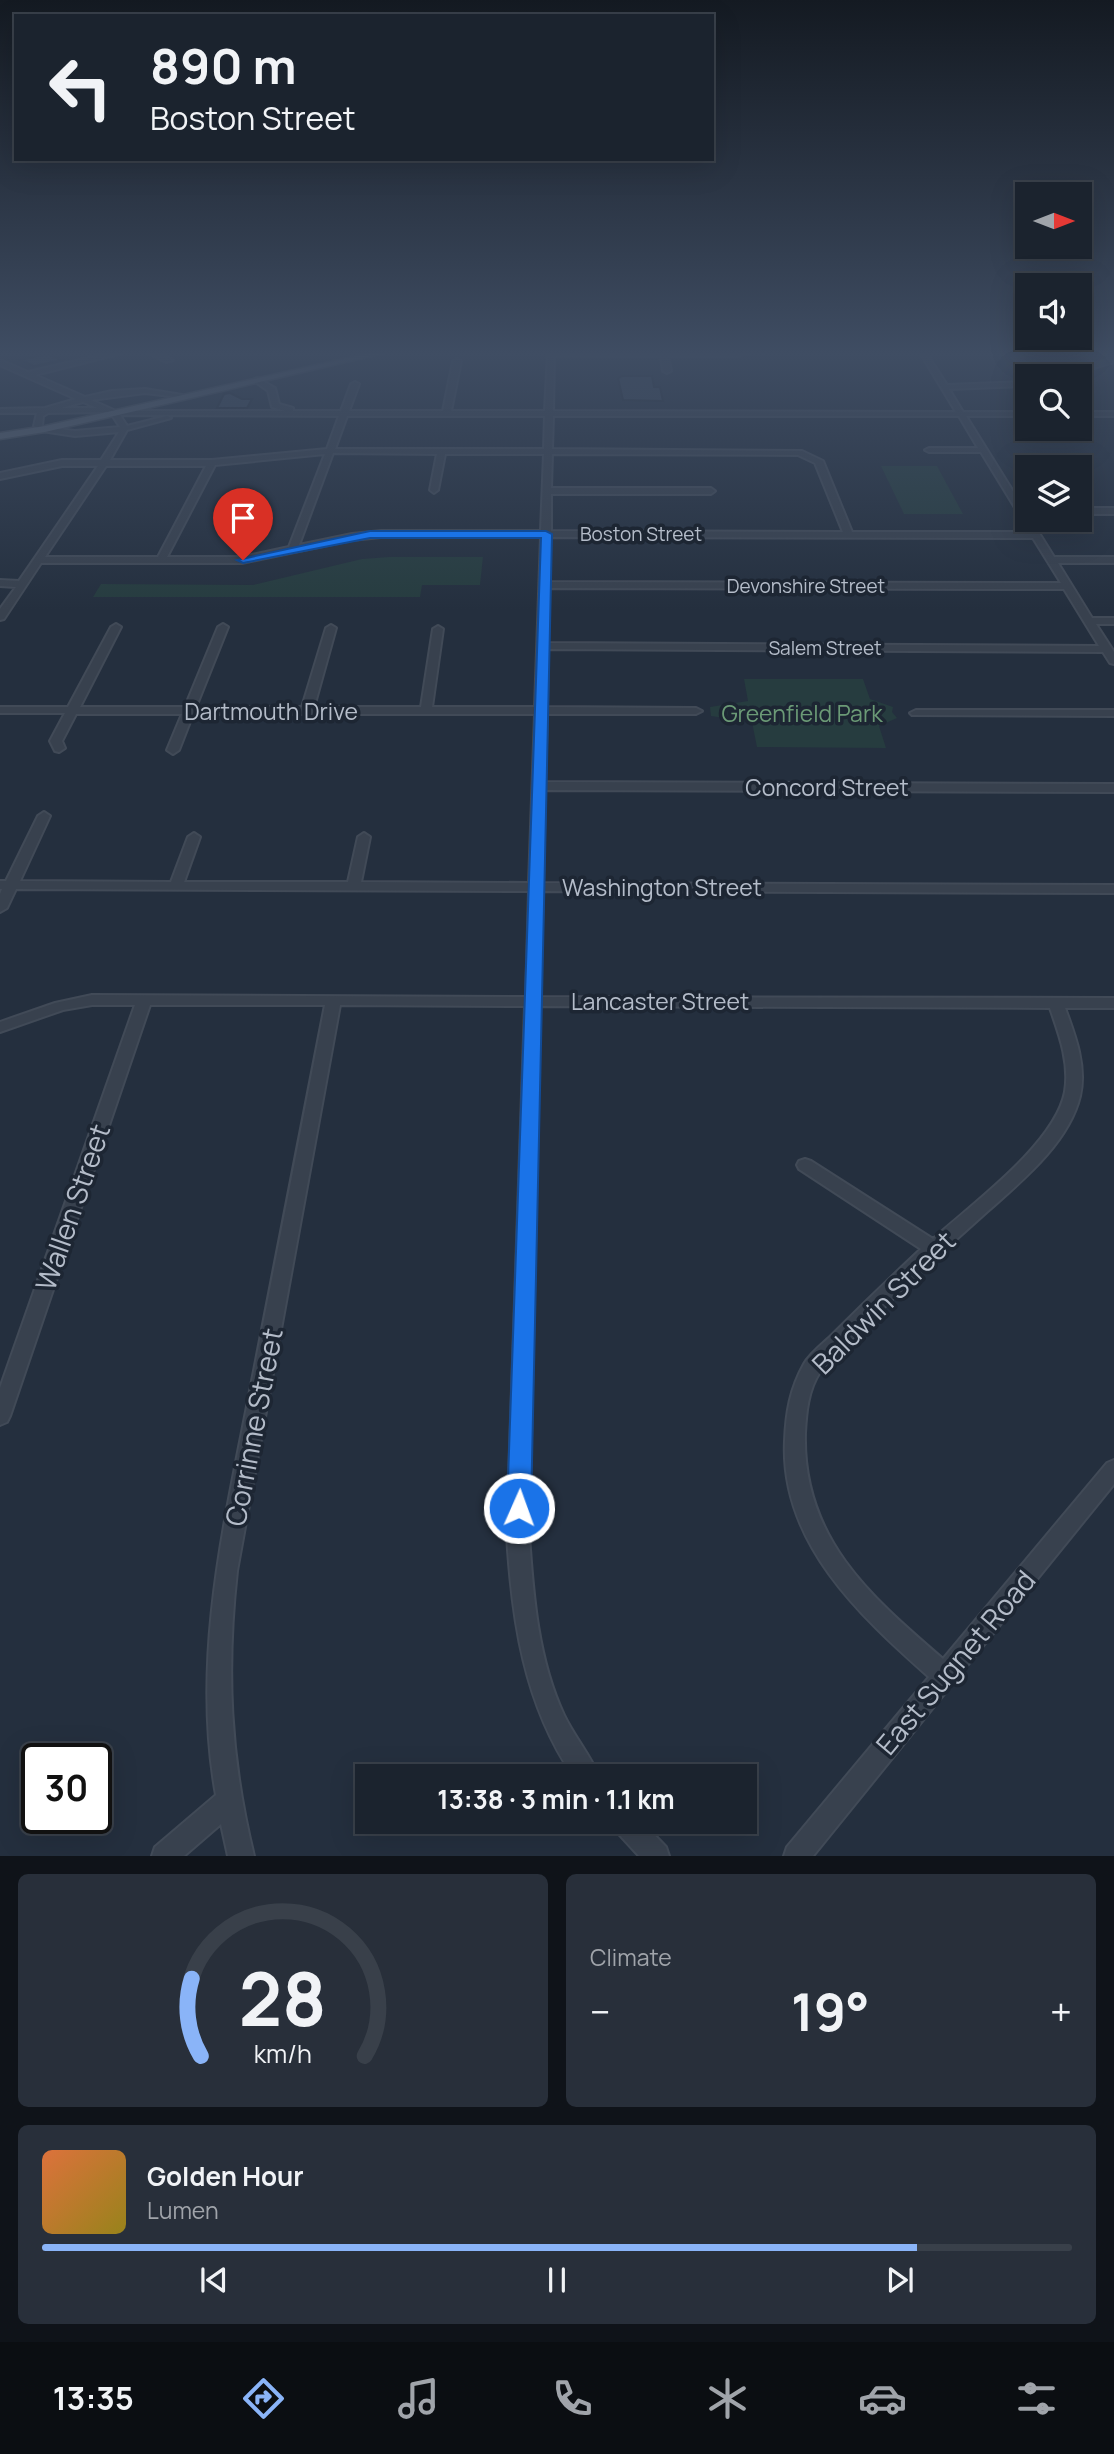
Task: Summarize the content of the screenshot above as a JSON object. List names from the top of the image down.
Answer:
{
  "streets": {
    "street": [
      "Boston Street",
      "Devonshire Street",
      "Salem Street",
      "Dartmouth Drive",
      "Concord Street",
      "Washington Street",
      "Lancaster Street",
      "Wallen Street",
      "Baldwin Street",
      "Corrinne Street",
      "East Sugnet Road"
    ]
  },
  "crossings": [
    ["Lancaster Street", "Wallen Street"],
    ["Lancaster Street", "Baldwin Street"],
    ["Lancaster Street", "Corrinne Street"],
    ["Baldwin Street", "East Sugnet Road"]
  ],
  "parks": ["Greenfield Park"],
  "north": "right",
  "page": {
    "turn": ["890 m", "Boston Street"],
    "limit": "30",
    "trip": "13:38 · 3 min · 1.1 km",
    "tile": "Climate",
    "heat": ["−", "19°", "+"],
    "song": ["Golden Hour", "Lumen"],
    "tabs": "13:35",
    "gauge": ["28", "km/h"]
  }
}
